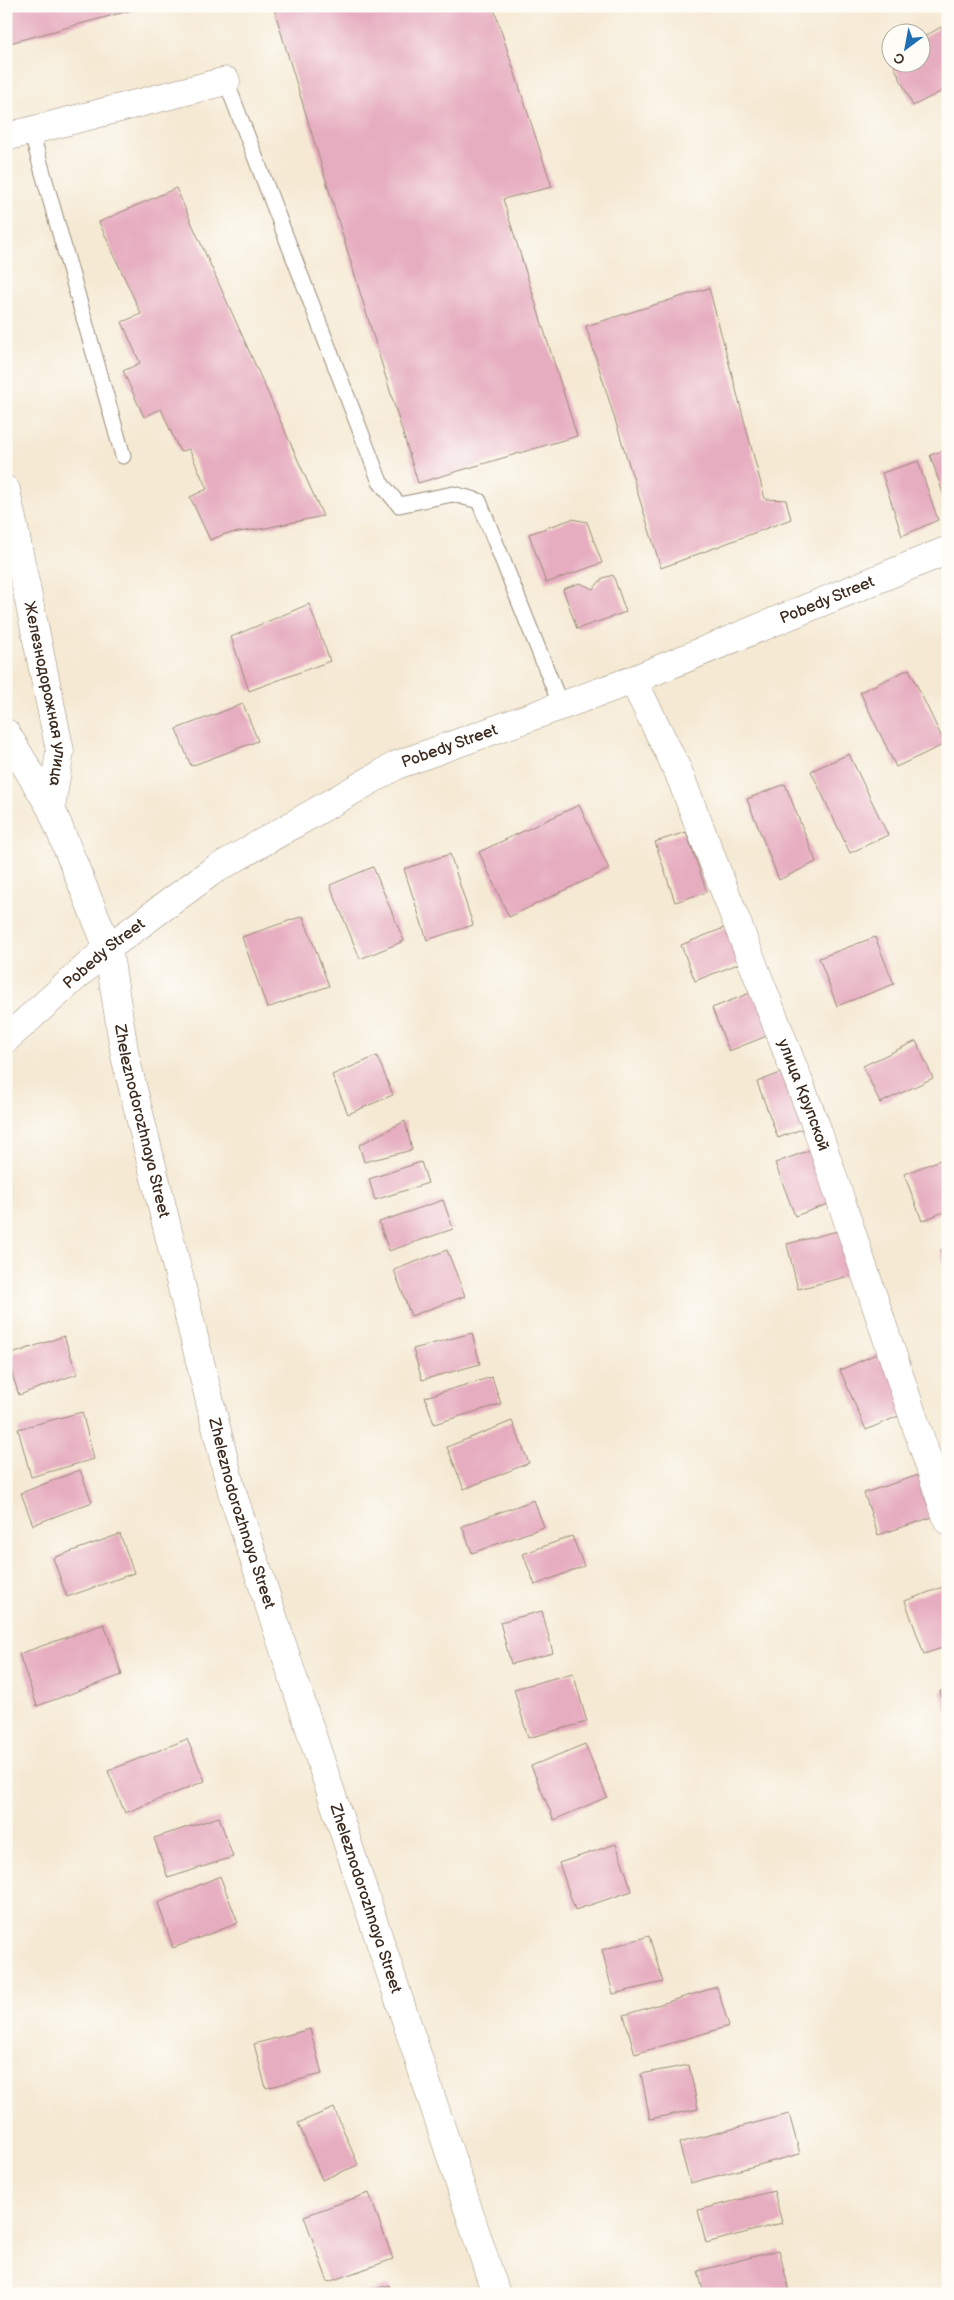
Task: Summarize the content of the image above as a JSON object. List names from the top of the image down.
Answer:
{
  "streets": {
    "street": [
      "Pobedy Street",
      "Железнодорожная улица",
      "улица Крупской",
      "Zheleznodorozhnaya Street"
    ]
  },
  "crossings": [
    ["Pobedy Street", "улица Крупской"],
    ["Pobedy Street", "Zheleznodorozhnaya Street"],
    ["Железнодорожная улица", "Zheleznodorozhnaya Street"]
  ],
  "north": "bottom left"
}
